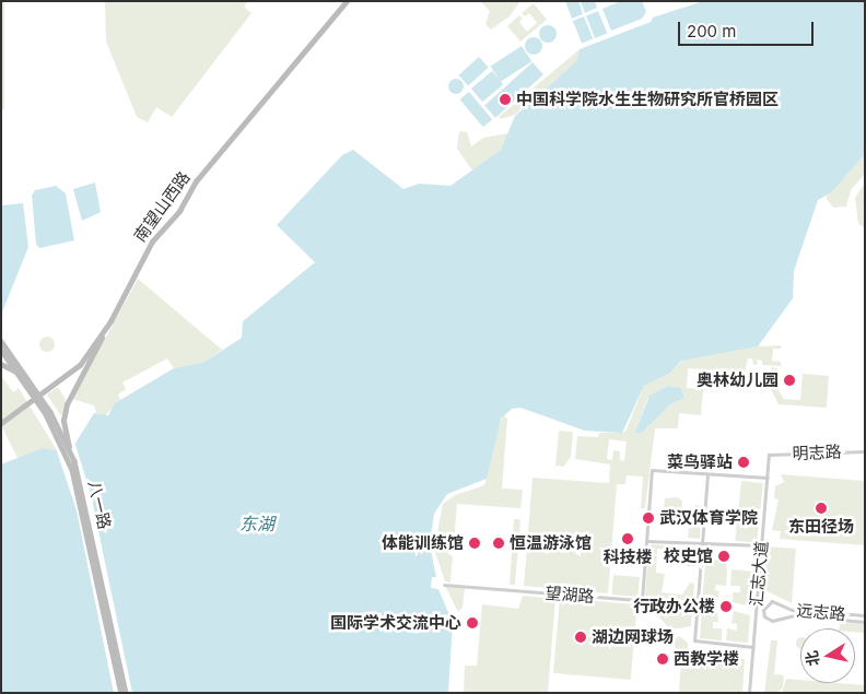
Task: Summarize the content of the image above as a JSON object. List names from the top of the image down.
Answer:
{
  "streets": {
    "main road": ["南望山西路", "八一路"],
    "street": [
      "明志路",
      "汇志大道",
      "望湖路",
      "远志路"
    ]
  },
  "crossings": [
    ["明志路", "汇志大道"]
  ],
  "water": ["东湖"],
  "places": [
    "中国科学院水生生物研究所官桥园区",
    "奥林幼儿园",
    "菜鸟驿站",
    "东田径场",
    "武汉体育学院",
    "科技楼",
    "体能训练馆",
    "恒温游泳馆",
    "校史馆",
    "行政办公楼",
    "国际学术交流中心",
    "湖边网球场",
    "西教学楼"
  ],
  "scale_bar": "200 m",
  "north": "left"
}
